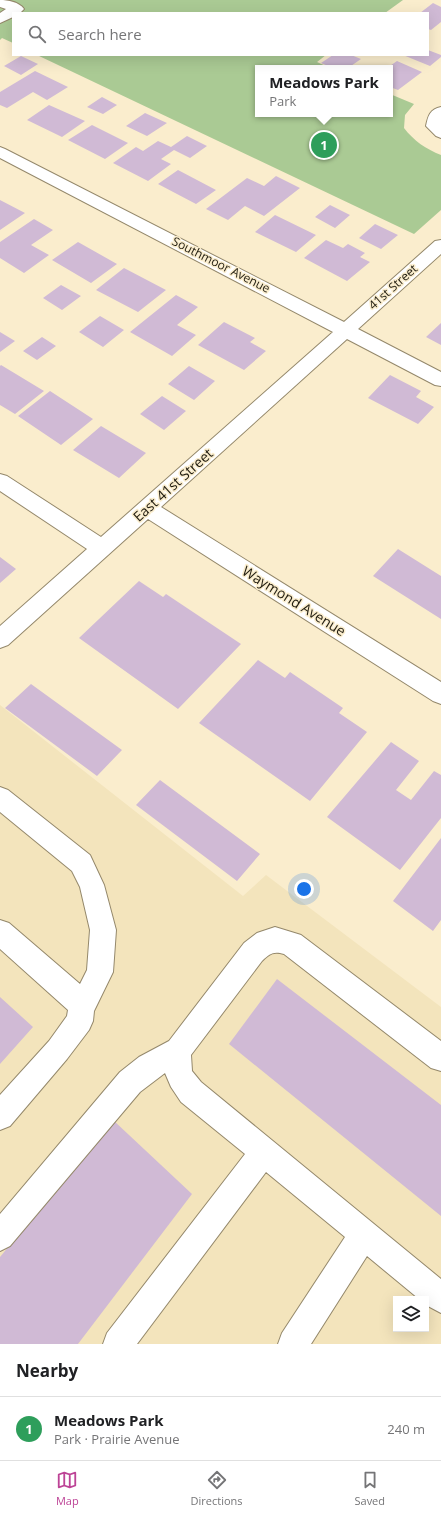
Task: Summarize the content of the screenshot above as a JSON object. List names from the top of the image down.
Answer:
{
  "streets": {
    "street": [
      "Southmoor Avenue",
      "41st Street",
      "East 41st Street",
      "Waymond Avenue"
    ]
  },
  "crossings": [
    ["Southmoor Avenue", "41st Street"],
    ["Southmoor Avenue", "East 41st Street"],
    ["41st Street", "East 41st Street"],
    ["East 41st Street", "Waymond Avenue"]
  ],
  "page": {
    "search": "Search here",
    "popup": ["Meadows Park", "Park"],
    "pins": "1",
    "heading": "Nearby",
    "list": [
      {
        "mark": "1",
        "name": "Meadows Park",
        "note": "Park · Prairie Avenue",
        "value": "240 m"
      }
    ],
    "nav": ["Map", "Directions", "Saved"]
  }
}
